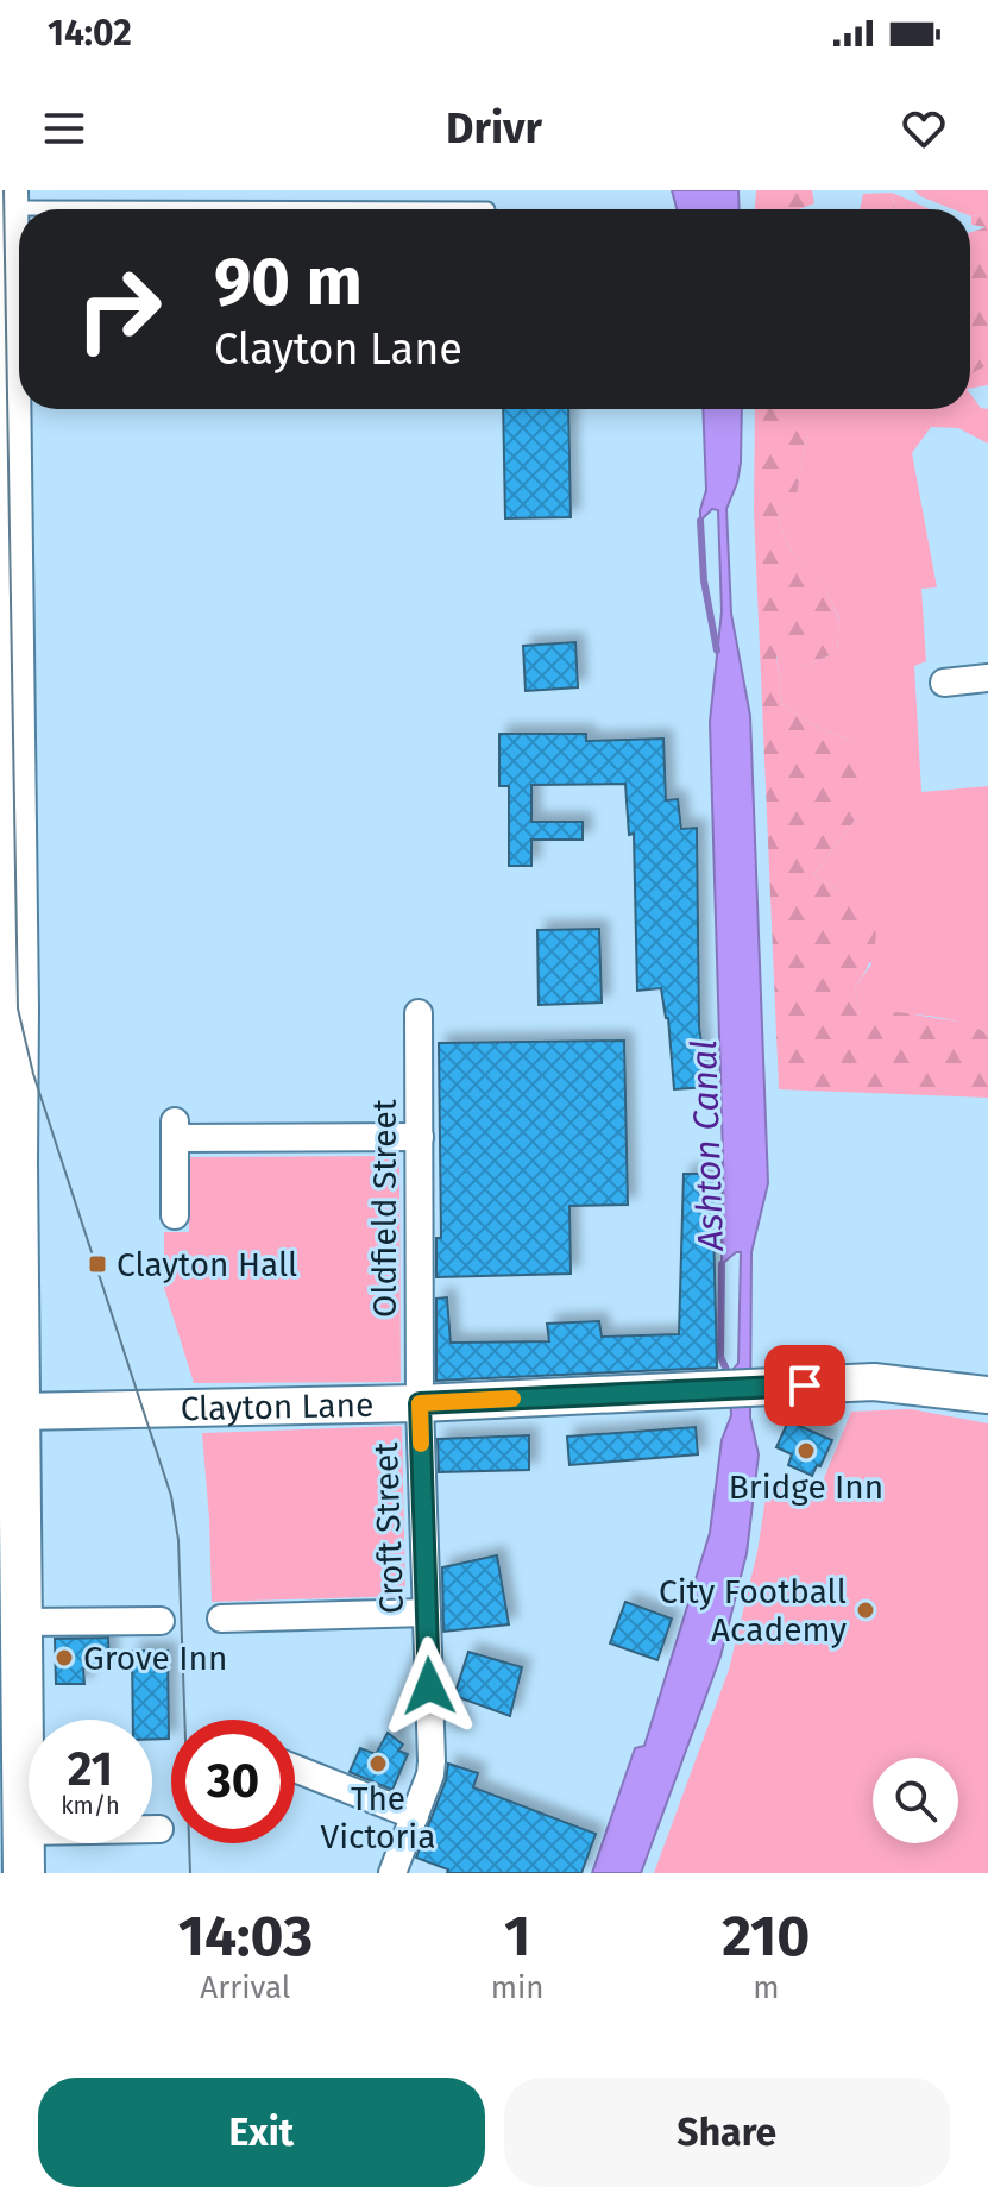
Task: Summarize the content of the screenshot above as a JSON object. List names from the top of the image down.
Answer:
{
  "streets": {
    "street": ["Oldfield Street", "Clayton Lane", "Croft Street"]
  },
  "crossings": [
    ["Oldfield Street", "Clayton Lane"],
    ["Oldfield Street", "Croft Street"],
    ["Clayton Lane", "Croft Street"]
  ],
  "water": ["Ashton Canal"],
  "places": {
    "transit": ["Clayton Hall"],
    "other": [
      "Bridge Inn",
      "City Football Academy",
      "Grove Inn",
      "The Victoria"
    ]
  },
  "page": {
    "status": "14:02",
    "header": "Drivr",
    "turn": ["90 m", "Clayton Lane"],
    "speed": "21 km/h",
    "limit": "30",
    "eta": [
      "14:03",
      "Arrival",
      "1",
      "min",
      "210",
      "m"
    ],
    "buttons": ["Exit", "Share"]
  }
}
